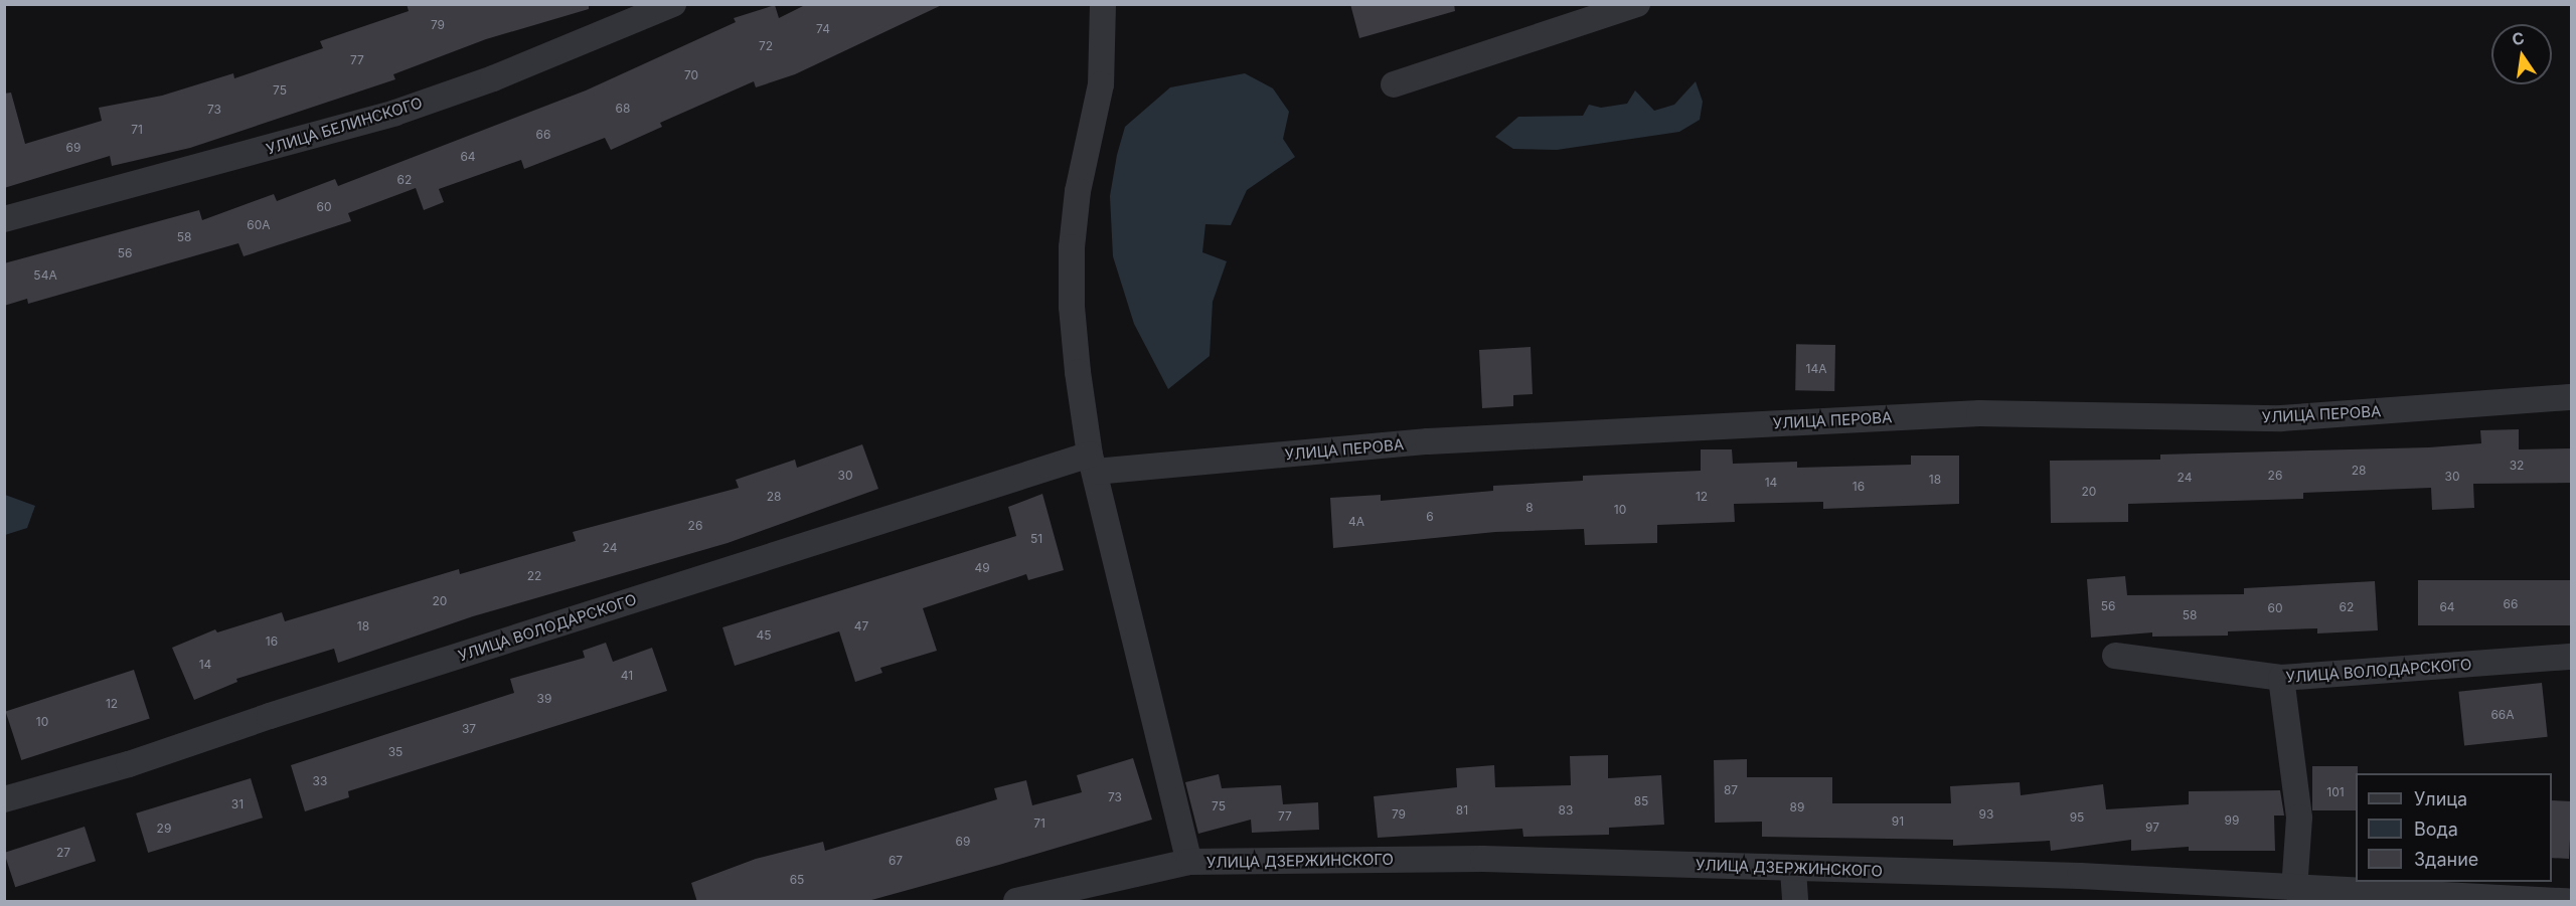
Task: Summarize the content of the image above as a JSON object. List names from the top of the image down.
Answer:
{
  "streets": {
    "street": [
      "УЛИЦА БЕЛИНСКОГО",
      "УЛИЦА ПЕРОВА",
      "УЛИЦА ВОЛОДАРСКОГО",
      "УЛИЦА ДЗЕРЖИНСКОГО"
    ]
  },
  "crossings": [
    ["УЛИЦА ПЕРОВА", "УЛИЦА ВОЛОДАРСКОГО"]
  ],
  "house_numbers": [
    "79",
    "74",
    "72",
    "77",
    "70",
    "75",
    "68",
    "73",
    "71",
    "66",
    "69",
    "64",
    "62",
    "60",
    "60А",
    "58",
    "56",
    "54А",
    "14А",
    "32",
    "28",
    "30",
    "26",
    "30",
    "24",
    "18",
    "14",
    "16",
    "20",
    "28",
    "12",
    "8",
    "10",
    "6",
    "4А",
    "26",
    "51",
    "24",
    "49",
    "22",
    "20",
    "66",
    "56",
    "62",
    "64",
    "60",
    "58",
    "18",
    "47",
    "45",
    "16",
    "14",
    "41",
    "39",
    "12",
    "66А",
    "10",
    "37",
    "35",
    "33",
    "87",
    "101",
    "73",
    "85",
    "31",
    "75",
    "89",
    "81",
    "83",
    "79",
    "93",
    "77",
    "95",
    "99",
    "91",
    "71",
    "97",
    "29",
    "69",
    "27",
    "67",
    "65"
  ],
  "legend": ["Улица", "Вода", "Здание"],
  "north": "top"
}
